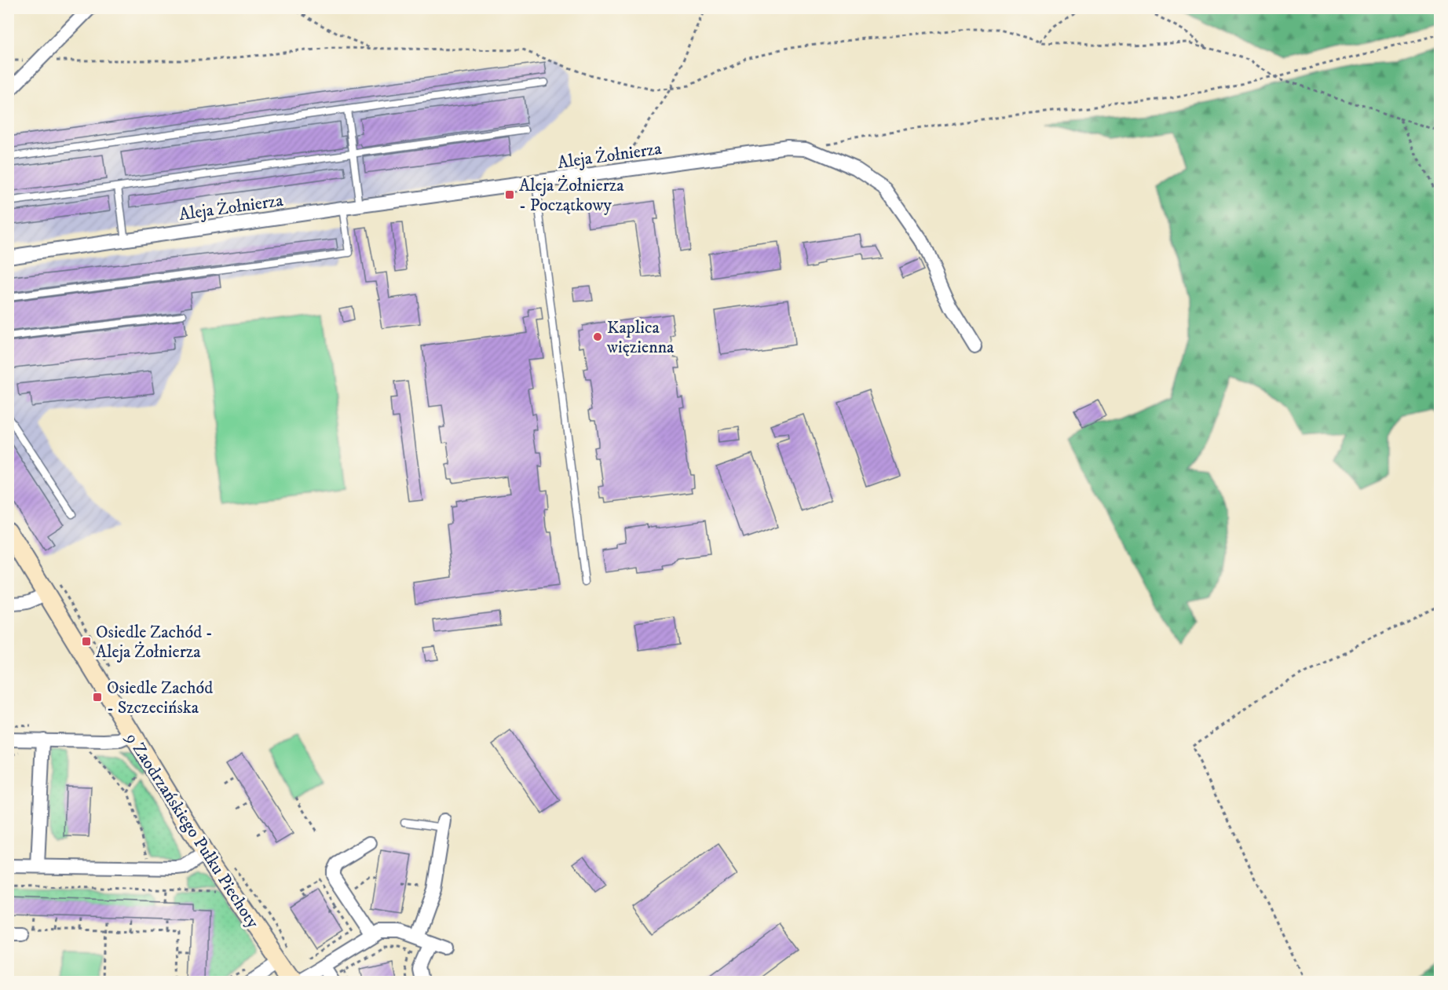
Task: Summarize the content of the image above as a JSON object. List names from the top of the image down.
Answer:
{
  "streets": {
    "street": ["Aleja Żołnierza", "9 Zaodrzańskiego Pułku Piechoty"]
  },
  "places": {
    "transit": ["Aleja Żołnierza - Początkowy", "Osiedle Zachód - Aleja Żołnierza", "Osiedle Zachód - Szczecińska"],
    "other": ["Kaplica więzienna"]
  }
}
